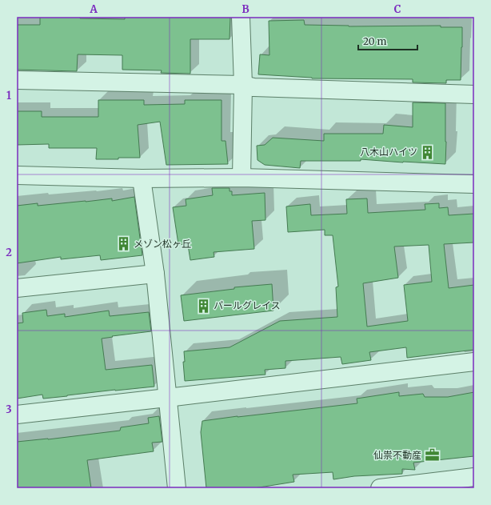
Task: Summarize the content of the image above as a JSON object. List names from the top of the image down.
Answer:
{
  "places": {
    "building": ["八木山ハイツ", "メゾン松ヶ丘", "パールグレイス"],
    "office": ["仙祟不動産"]
  },
  "scale_bar": "20 m",
  "grid": {
    "columns": ["A", "B", "C"],
    "rows": ["1", "2", "3"]
  }
}
